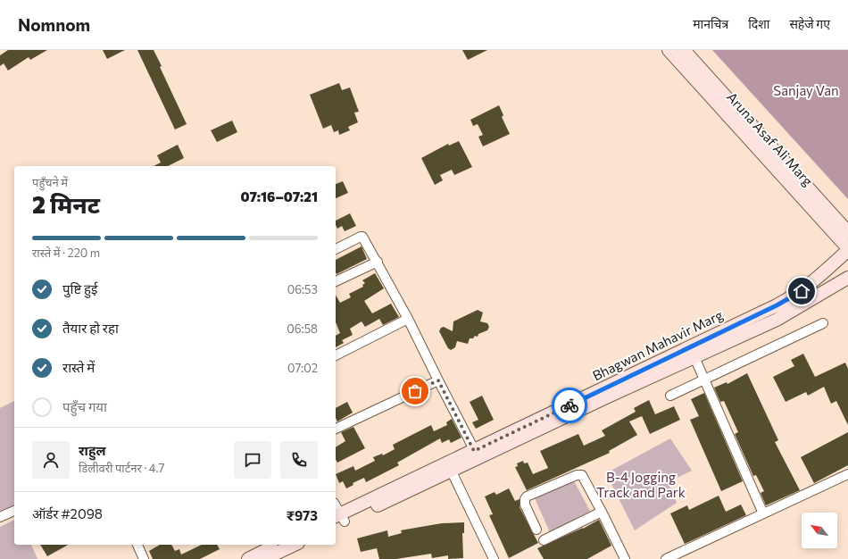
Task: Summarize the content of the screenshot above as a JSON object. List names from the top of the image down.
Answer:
{
  "streets": {
    "street": ["Aruna Asaf Ali Marg", "Bhagwan Mahavir Marg"]
  },
  "crossings": [
    ["Aruna Asaf Ali Marg", "Bhagwan Mahavir Marg"]
  ],
  "parks": ["Sanjay Van", "B-4 Jogging Track and Park"],
  "north": "top left",
  "page": {
    "header": "Nomnom",
    "nav": ["मानचित्र", "दिशा", "सहेजे गए"],
    "heading": ["2 मिनट", "पहुँचने में", "07:16–07:21"],
    "panel": [
      "राहुल",
      "डिलीवरी पार्टनर · 4.7",
      "ऑर्डर #2098",
      "₹973"
    ],
    "bar": "रास्ते में · 220 m",
    "list": [
      ["पुष्टि हुई", "06:53"],
      ["तैयार हो रहा", "06:58"],
      ["रास्ते में", "07:02"],
      "पहुँच गया"
    ]
  }
}
